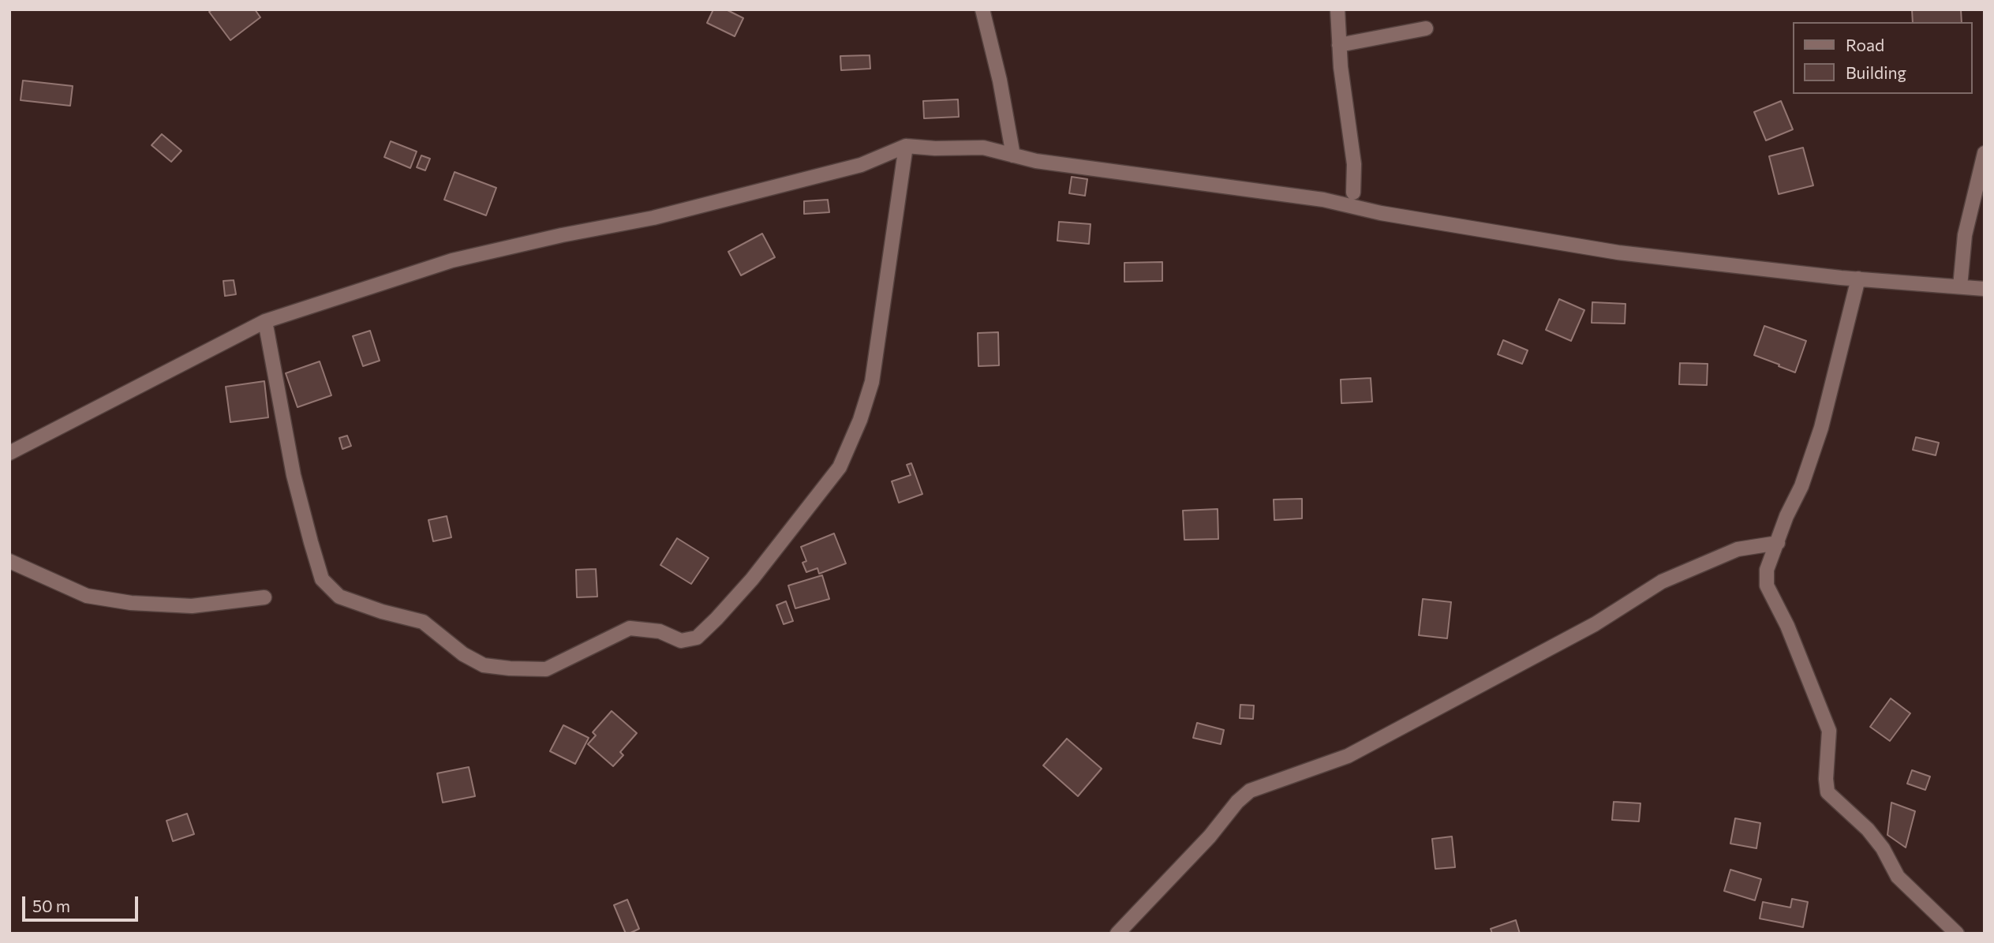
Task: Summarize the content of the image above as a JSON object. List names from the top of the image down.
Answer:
{
  "legend": ["Road", "Building"],
  "scale_bar": "50 m"
}
